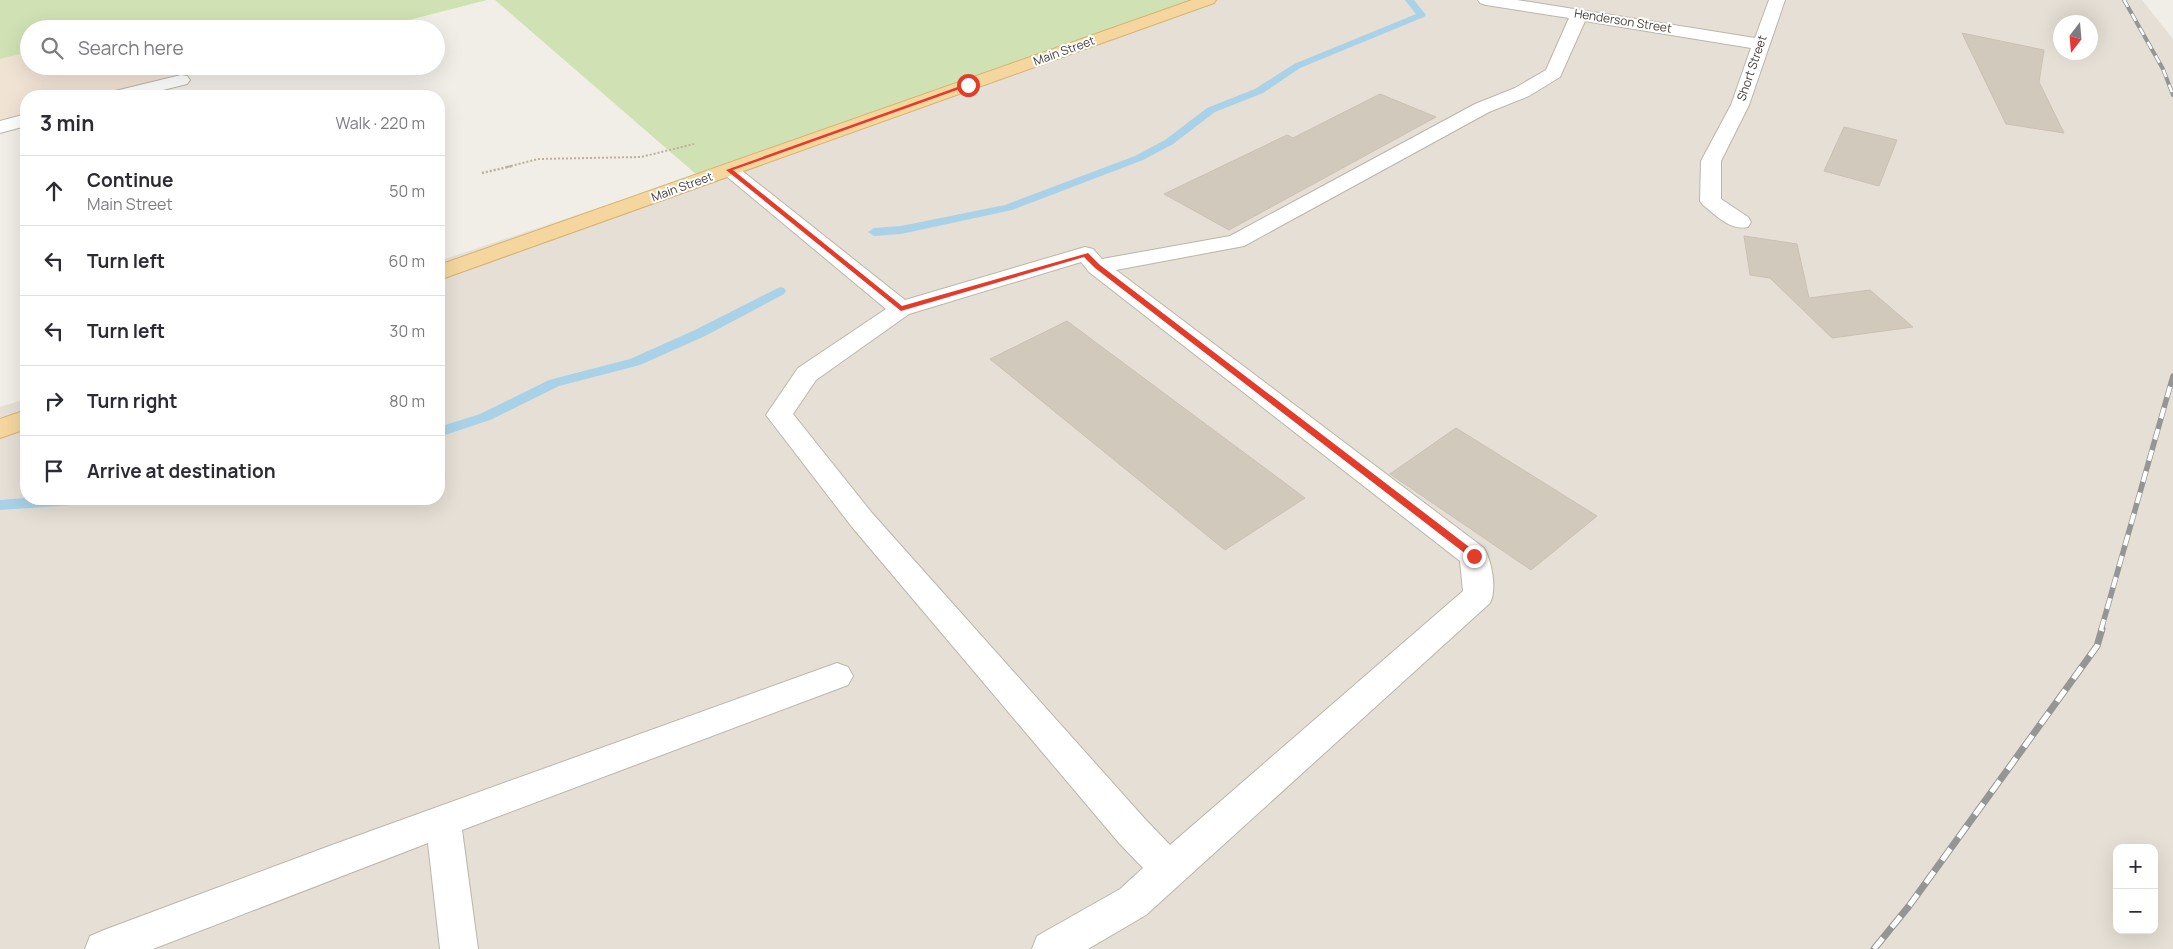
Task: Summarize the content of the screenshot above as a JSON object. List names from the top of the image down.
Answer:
{
  "streets": {
    "main road": ["Main Street"],
    "street": ["Henderson Street", "Short Street"]
  },
  "crossings": [
    ["Henderson Street", "Short Street"]
  ],
  "north": "bottom",
  "page": {
    "search": "Search here",
    "heading": ["3 min", "Walk · 220 m"],
    "list": [
      ["Continue", "Main Street", "50 m"],
      ["Turn left", "60 m"],
      ["Turn left", "30 m"],
      ["Turn right", "80 m"],
      "Arrive at destination"
    ],
    "map_buttons": ["+", "−"]
  }
}
